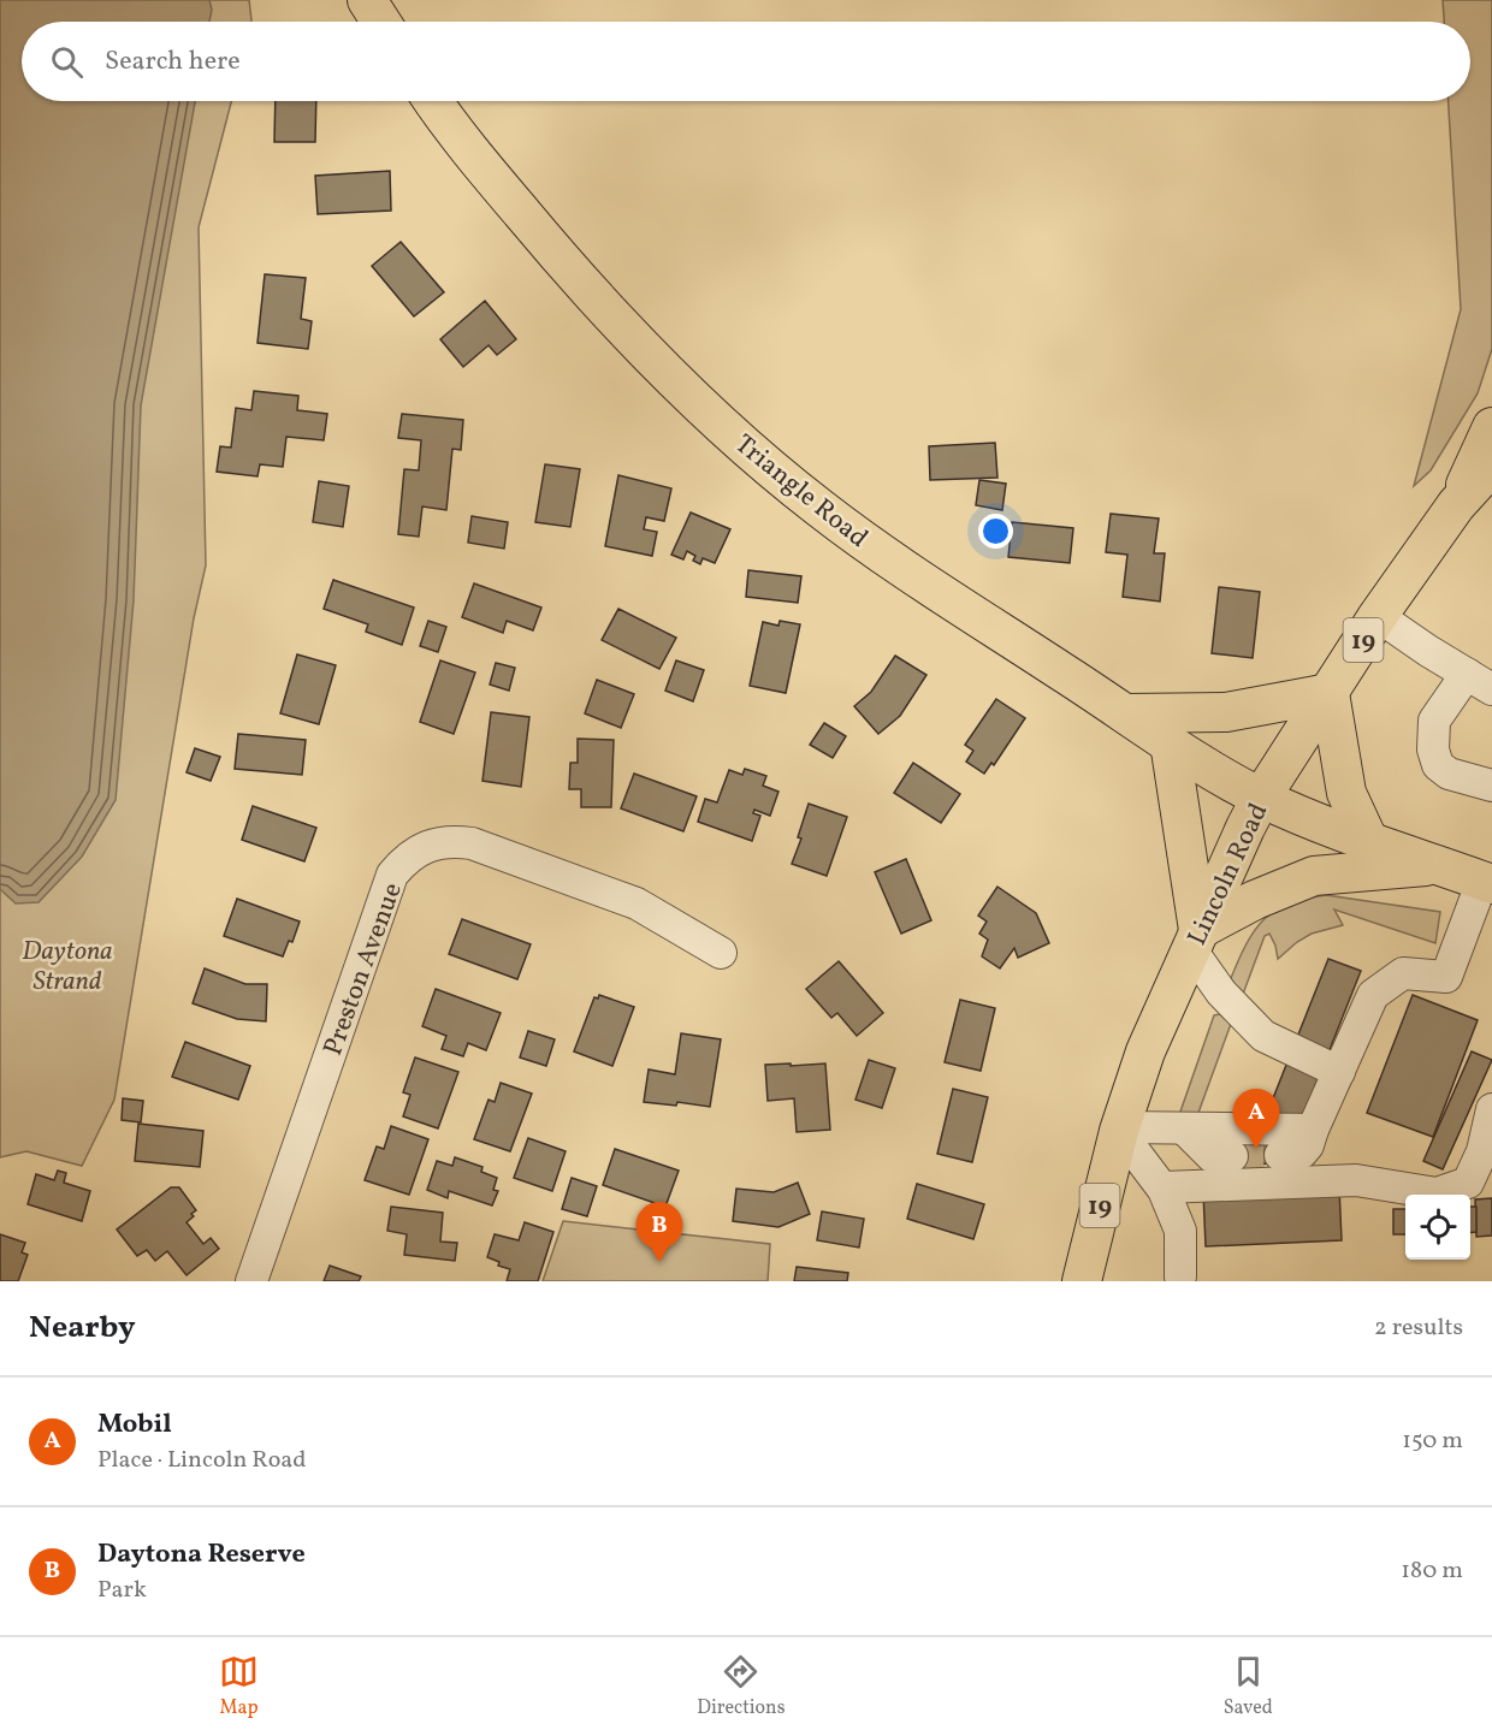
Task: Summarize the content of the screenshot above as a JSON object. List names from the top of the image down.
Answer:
{
  "streets": {
    "main road": ["Triangle Road", "19", "Lincoln Road"],
    "street": ["Preston Avenue"]
  },
  "crossings": [
    ["Triangle Road", "Lincoln Road"]
  ],
  "parks": ["Daytona Strand"],
  "page": {
    "search": "Search here",
    "pins": ["A", "B"],
    "heading": ["Nearby", "2 results"],
    "list": [
      {
        "mark": "A",
        "name": "Mobil",
        "note": "Place · Lincoln Road",
        "value": "150 m"
      },
      {
        "mark": "B",
        "name": "Daytona Reserve",
        "note": "Park",
        "value": "180 m"
      }
    ],
    "nav": ["Map", "Directions", "Saved"]
  }
}
